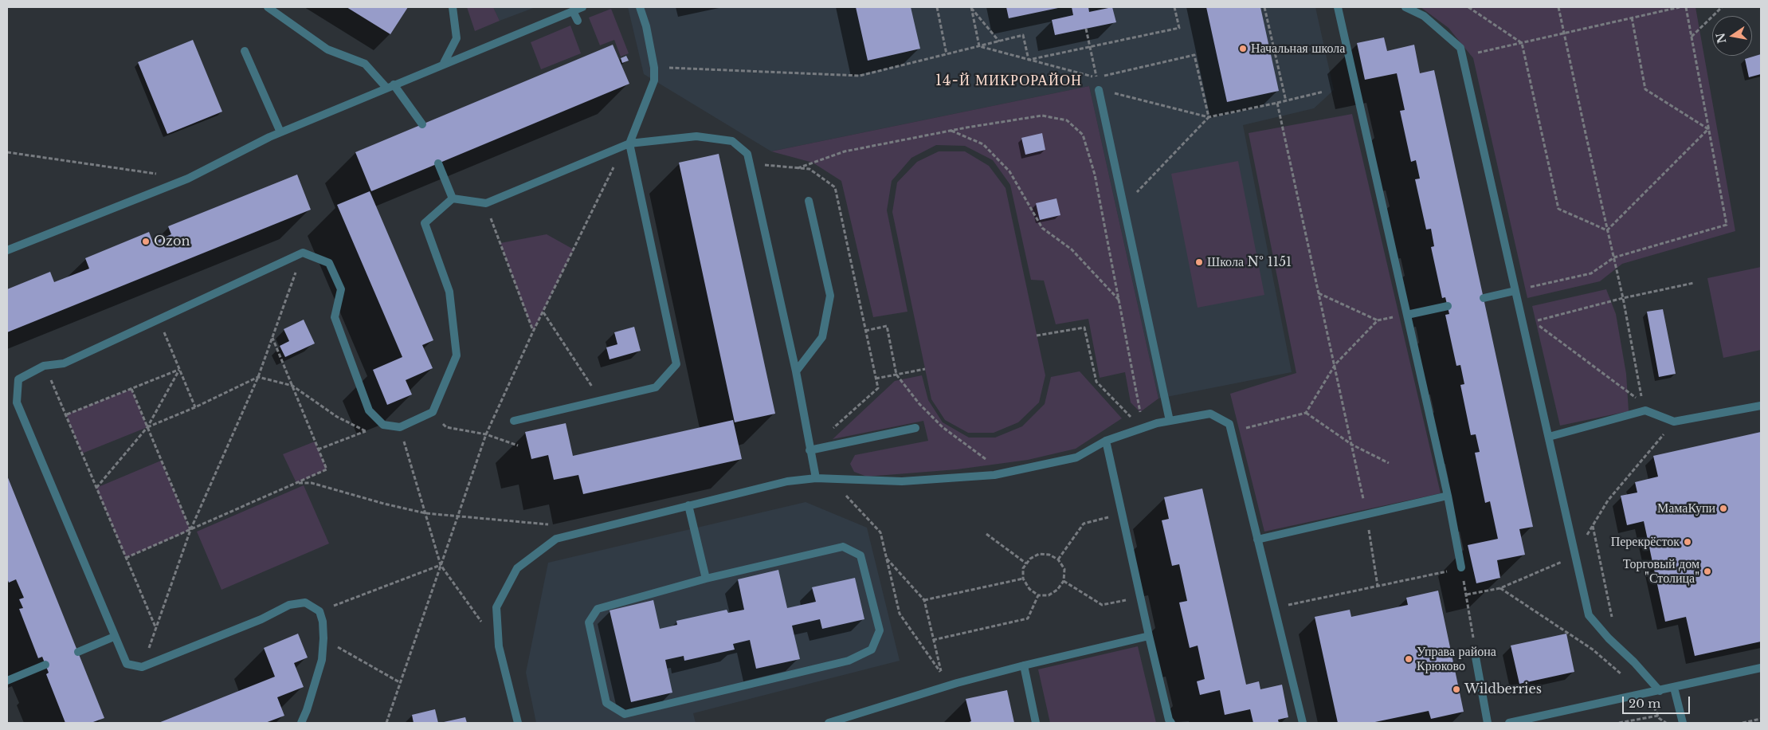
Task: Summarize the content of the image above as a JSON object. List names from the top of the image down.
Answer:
{
  "districts": ["14-Й МИКРОРАЙОН"],
  "places": [
    "Начальная школа",
    "Ozon",
    "Школа № 1151",
    "МамаКупи",
    "Перекрёсток",
    "Торговый дом \"Столица\"",
    "Управа района Крюково",
    "Wildberries"
  ],
  "scale_bar": "20 m",
  "north": "left"
}
